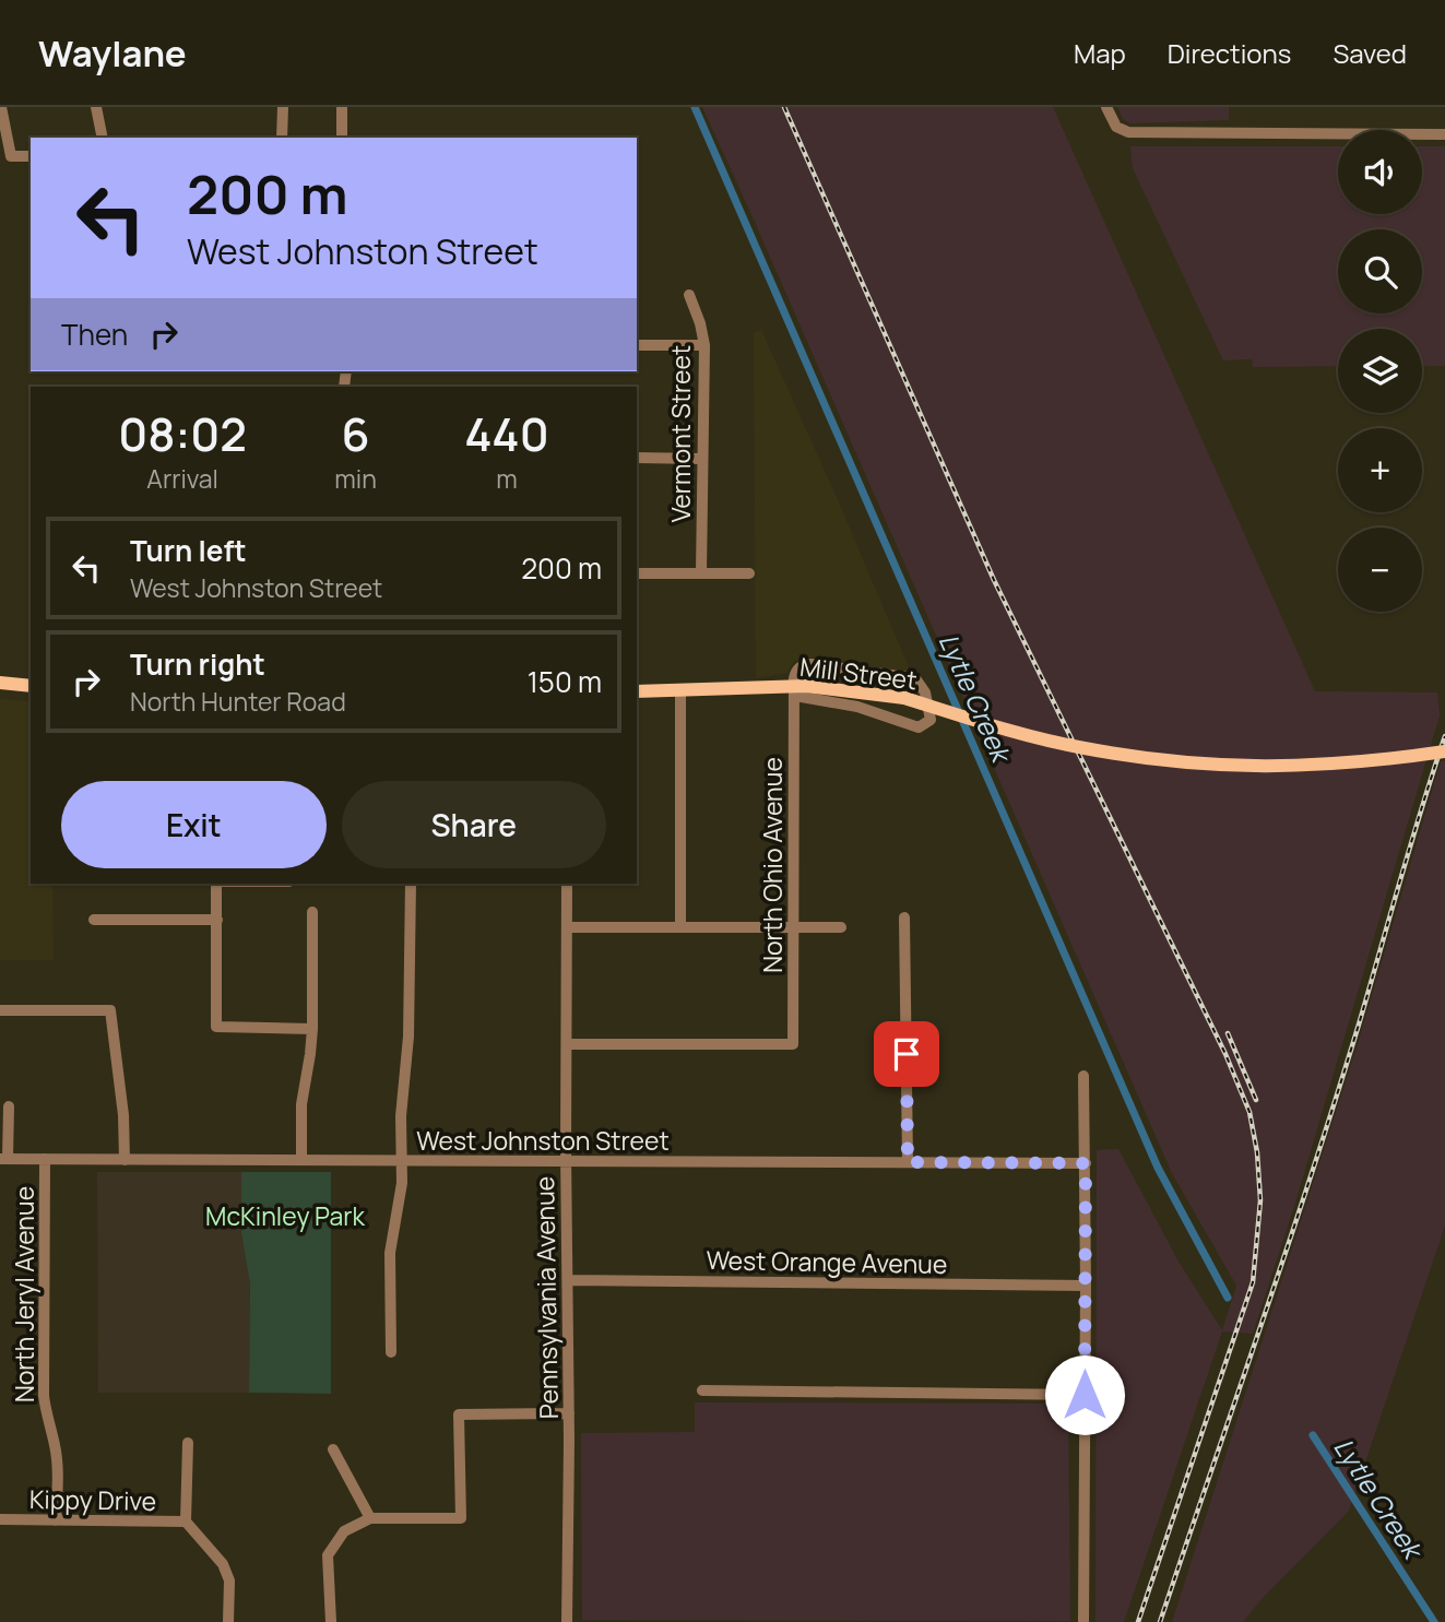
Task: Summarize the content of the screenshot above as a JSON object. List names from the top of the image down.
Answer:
{
  "streets": {
    "main road": ["Mill Street"],
    "street": [
      "Vermont Street",
      "North Ohio Avenue",
      "West Johnston Street",
      "West Orange Avenue",
      "North Jeryl Avenue",
      "Pennsylvania Avenue",
      "Kippy Drive"
    ]
  },
  "crossings": [
    ["Mill Street", "North Ohio Avenue"],
    ["North Ohio Avenue", "Pennsylvania Avenue"],
    ["West Johnston Street", "North Jeryl Avenue"],
    ["West Johnston Street", "Pennsylvania Avenue"],
    ["West Orange Avenue", "Pennsylvania Avenue"],
    ["North Jeryl Avenue", "Kippy Drive"]
  ],
  "water": ["Lytle Creek"],
  "parks": ["McKinley Park"],
  "page": {
    "header": "Waylane",
    "nav": ["Map", "Directions", "Saved"],
    "map_buttons": ["+", "−"],
    "turn": ["200 m", "West Johnston Street"],
    "then": "Then",
    "eta": [
      "08:02",
      "Arrival",
      "6",
      "min",
      "440",
      "m"
    ],
    "list": [
      {
        "name": "Turn left",
        "note": "West Johnston Street",
        "value": "200 m"
      },
      {
        "name": "Turn right",
        "note": "North Hunter Road",
        "value": "150 m"
      }
    ],
    "buttons": ["Exit", "Share"]
  }
}
